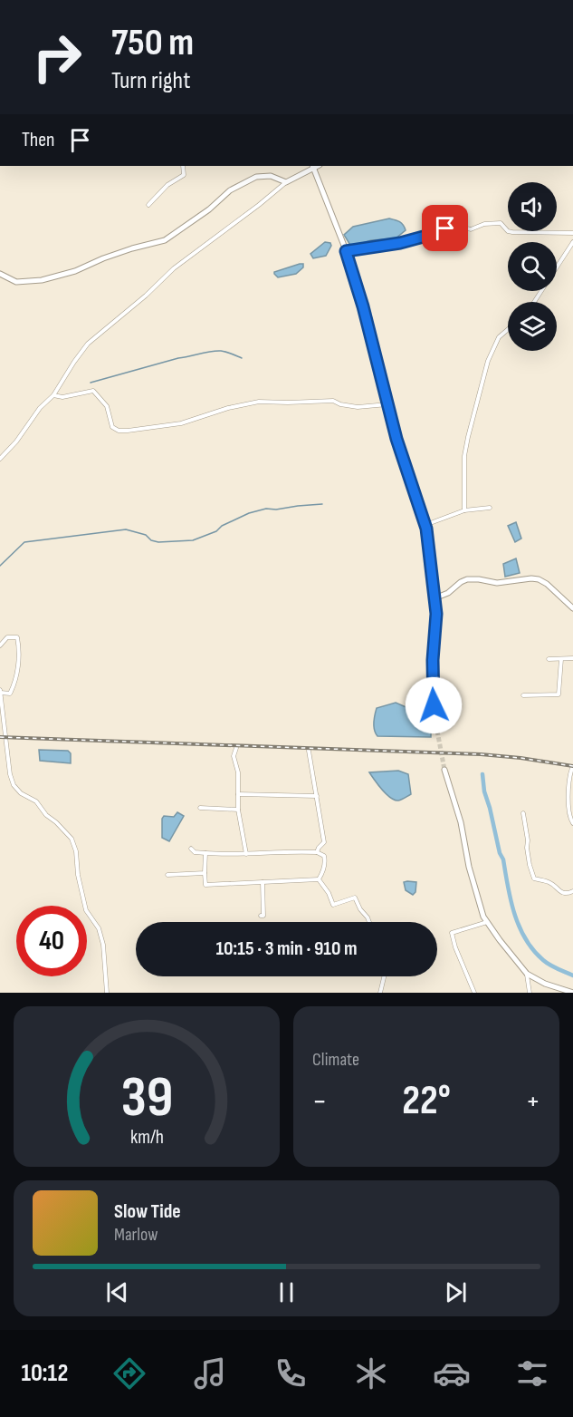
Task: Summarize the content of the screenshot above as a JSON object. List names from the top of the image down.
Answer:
{
  "page": {
    "turn": ["750 m", "Turn right"],
    "then": "Then",
    "limit": "40",
    "trip": "10:15 · 3 min · 910 m",
    "tile": "Climate",
    "heat": ["−", "22°", "+"],
    "song": ["Slow Tide", "Marlow"],
    "tabs": "10:12",
    "gauge": ["39", "km/h"]
  }
}
